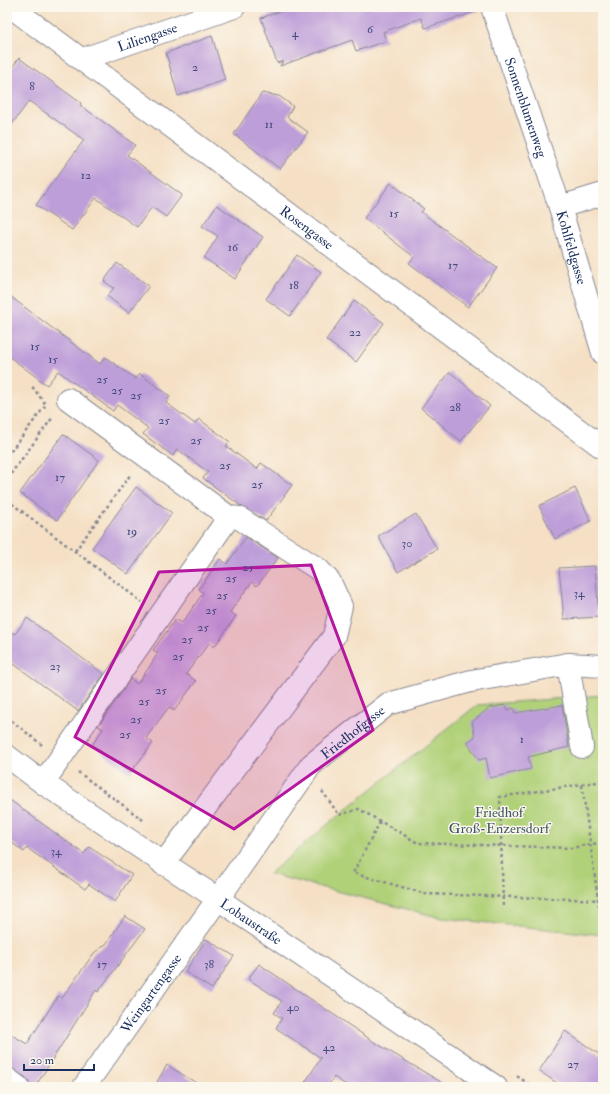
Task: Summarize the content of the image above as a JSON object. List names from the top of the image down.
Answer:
{
  "streets": {
    "street": [
      "Liliengasse",
      "Sonnenblumenweg",
      "Rosengasse",
      "Kohlfeldgasse",
      "Friedhofgasse",
      "Lobaustraße",
      "Weingartengasse"
    ]
  },
  "crossings": [
    ["Liliengasse", "Rosengasse"],
    ["Sonnenblumenweg", "Kohlfeldgasse"],
    ["Friedhofgasse", "Lobaustraße"],
    ["Friedhofgasse", "Weingartengasse"],
    ["Lobaustraße", "Weingartengasse"]
  ],
  "parks": ["Friedhof Groß-Enzersdorf"],
  "house_numbers": [
    "6",
    "4",
    "2",
    "8",
    "11",
    "12",
    "15",
    "16",
    "17",
    "18",
    "22",
    "15",
    "15",
    "25",
    "25",
    "25",
    "28",
    "25",
    "25",
    "25",
    "17",
    "25",
    "19",
    "30",
    "25",
    "25",
    "34",
    "25",
    "25",
    "25",
    "25",
    "25",
    "23",
    "25",
    "25",
    "25",
    "25",
    "1",
    "34",
    "17",
    "38",
    "40",
    "42",
    "27"
  ],
  "scale_bar": "20 m"
}
